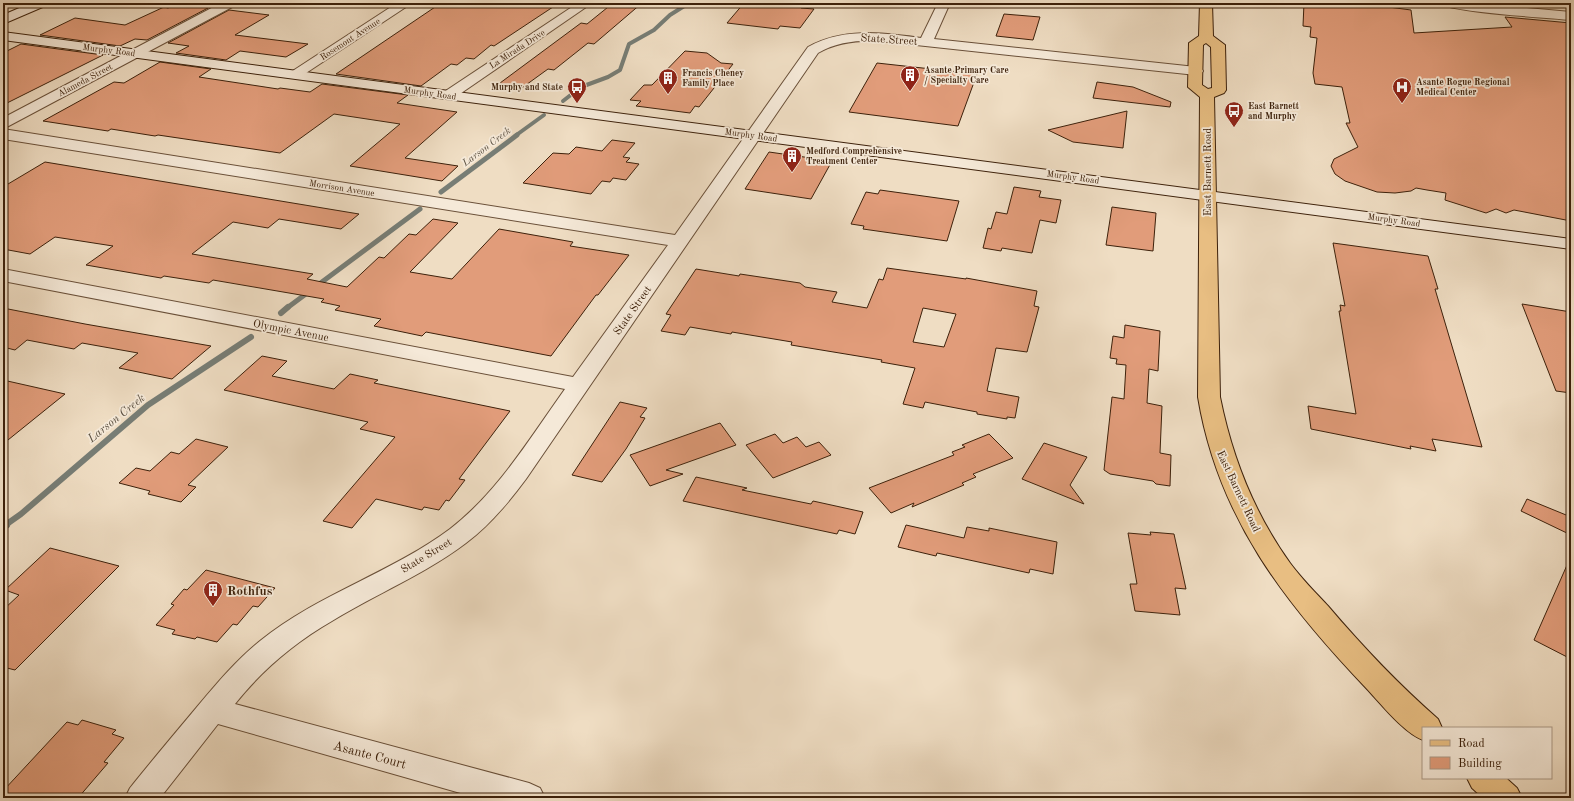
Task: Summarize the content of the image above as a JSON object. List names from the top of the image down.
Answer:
{
  "streets": {
    "main road": ["East Barnett Road"],
    "street": [
      "Rosemont Avenue",
      "State Street",
      "La Mirada Drive",
      "Murphy Road",
      "Alameda Street",
      "Morrison Avenue",
      "Olympic Avenue",
      "Asante Court"
    ]
  },
  "crossings": [
    ["Rosemont Avenue", "Murphy Road"],
    ["State Street", "Murphy Road"],
    ["State Street", "Morrison Avenue"],
    ["State Street", "Olympic Avenue"],
    ["State Street", "Asante Court"],
    ["La Mirada Drive", "Murphy Road"],
    ["Murphy Road", "Alameda Street"],
    ["Murphy Road", "East Barnett Road"]
  ],
  "water": ["Larson Creek"],
  "places": {
    "building": [
      "Asante Primary Care / Specialty Care",
      "Francis Cheney Family Place",
      "Medford Comprehensive Treatment Center",
      "Rothfus"
    ],
    "bus stop": ["Murphy and State", "East Barnett and Murphy"],
    "hospital": ["Asante Rogue Regional Medical Center"]
  },
  "legend": ["Road", "Building"]
}
